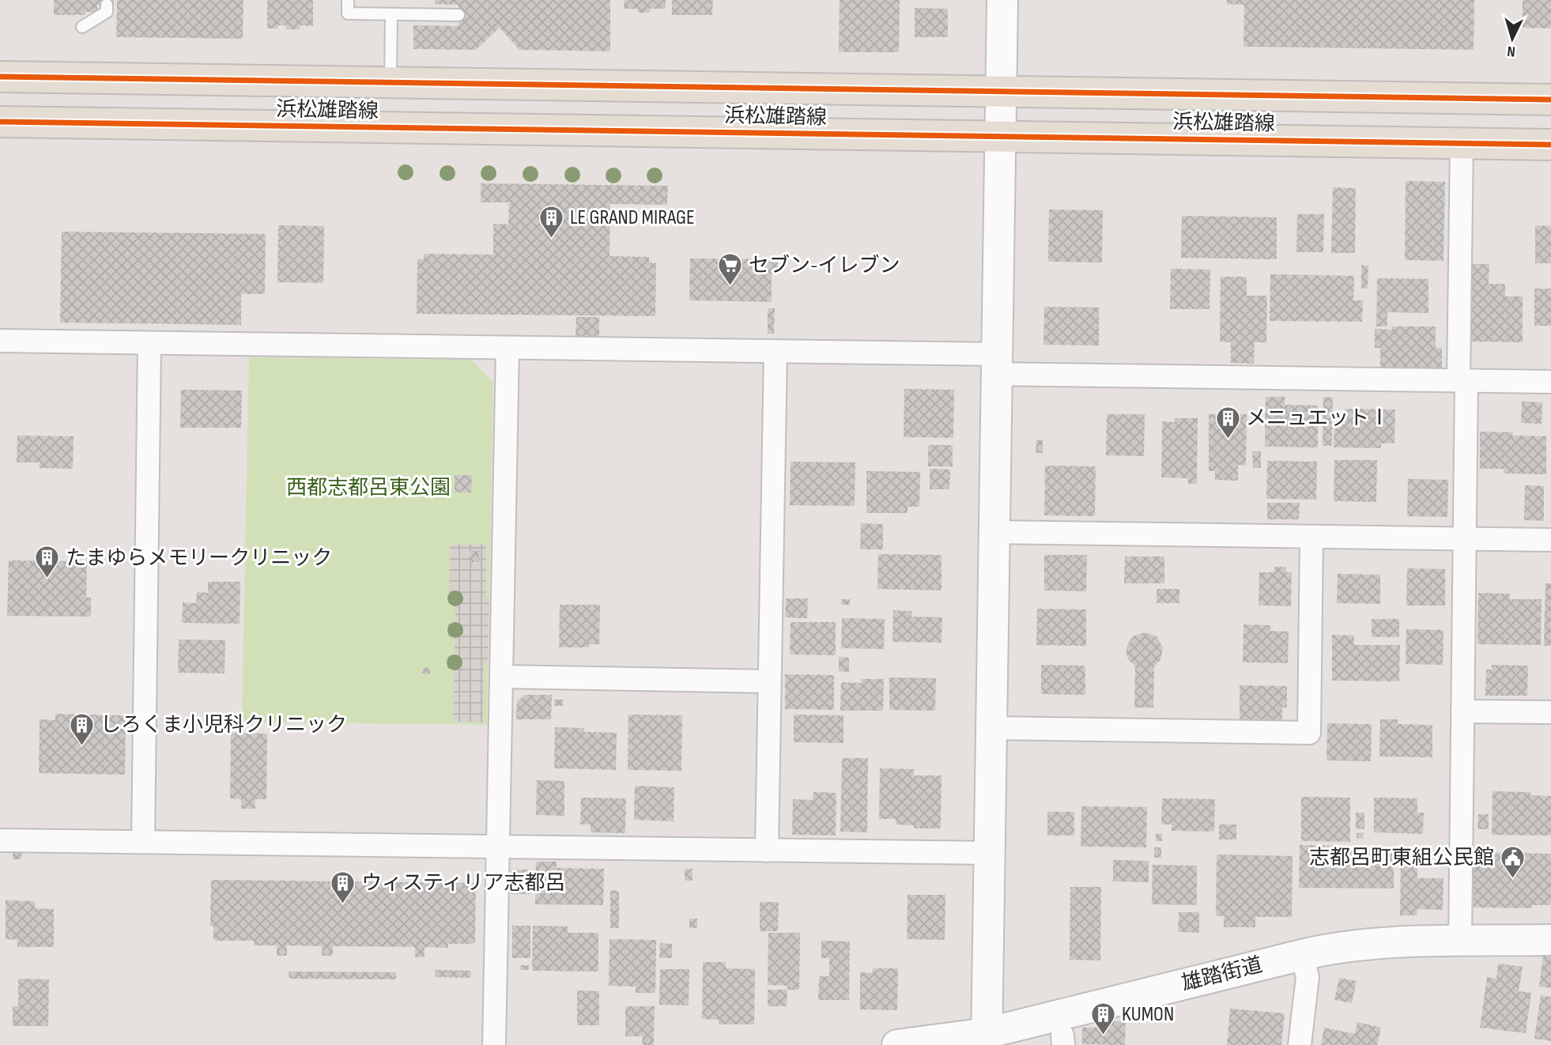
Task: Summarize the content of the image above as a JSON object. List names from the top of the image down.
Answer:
{
  "streets": {
    "main road": ["浜松雄踏線"],
    "street": ["雄踏街道"]
  },
  "parks": ["西都志都呂東公園"],
  "places": {
    "building": [
      "LE GRAND MIRAGE",
      "メニュエットⅠ",
      "たまゆらメモリークリニック",
      "しろくま小児科クリニック",
      "ウィスティリア志都呂",
      "KUMON"
    ],
    "supermarket": ["セブン-イレブン"],
    "public building": ["志都呂町東組公民館"]
  },
  "north": "bottom"
}
